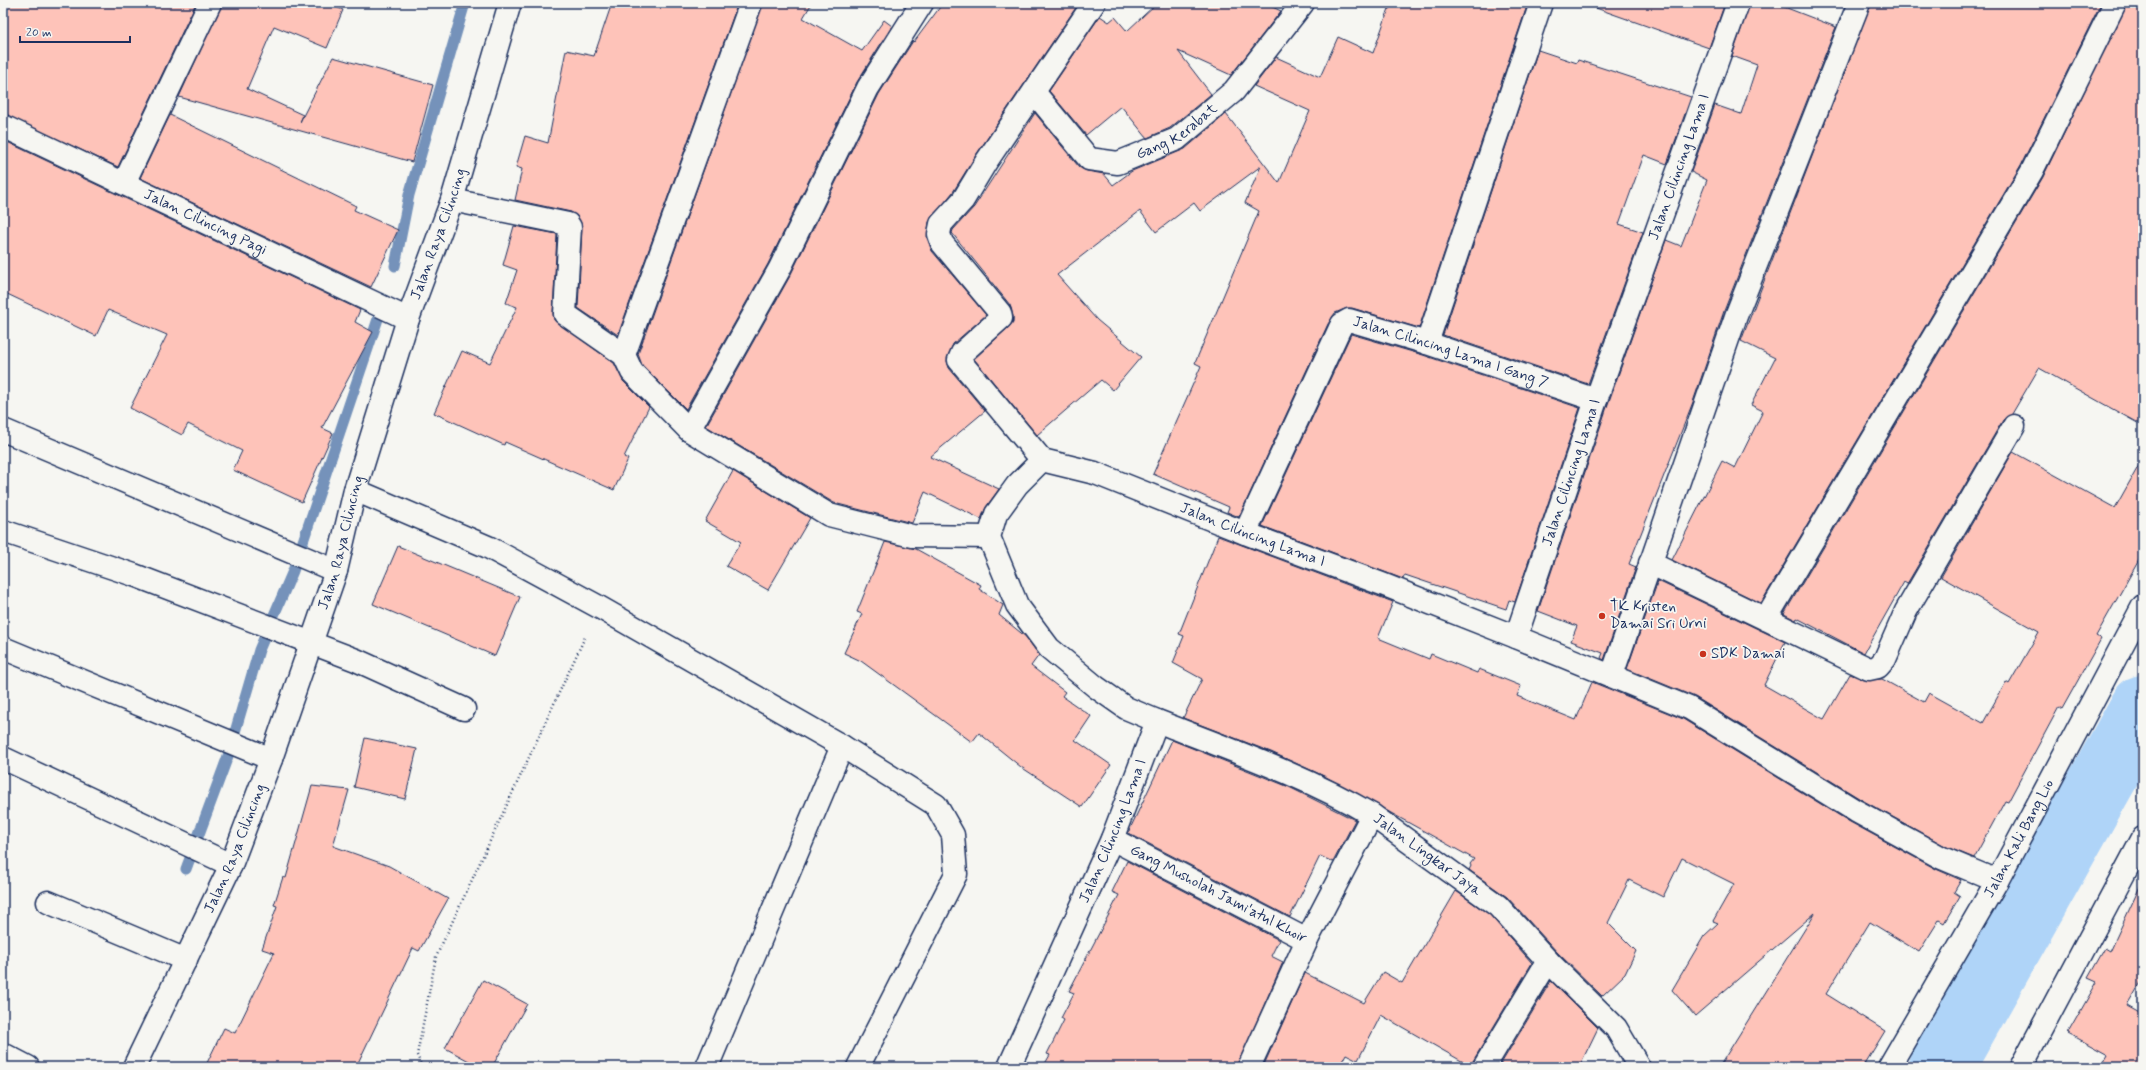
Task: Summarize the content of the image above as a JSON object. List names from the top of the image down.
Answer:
{
  "streets": {
    "street": [
      "Gang Kerabat",
      "Jalan Cilincing Lama I",
      "Jalan Cilincing Pagi",
      "Jalan Raya Cilincing",
      "Jalan Cilincing Lama I Gang 7",
      "Jalan Kali Bang Lio",
      "Jalan Lingkar Jaya",
      "Gang Musholah Jami'atul Khoir"
    ]
  },
  "crossings": [
    ["Jalan Cilincing Lama I", "Jalan Cilincing Lama I Gang 7"],
    ["Jalan Cilincing Lama I", "Jalan Lingkar Jaya"],
    ["Jalan Cilincing Lama I", "Gang Musholah Jami'atul Khoir"],
    ["Jalan Cilincing Pagi", "Jalan Raya Cilincing"]
  ],
  "places": ["TK Kristen Damai Sri Urni", "SDK Damai"],
  "scale_bar": "20 m"
}
